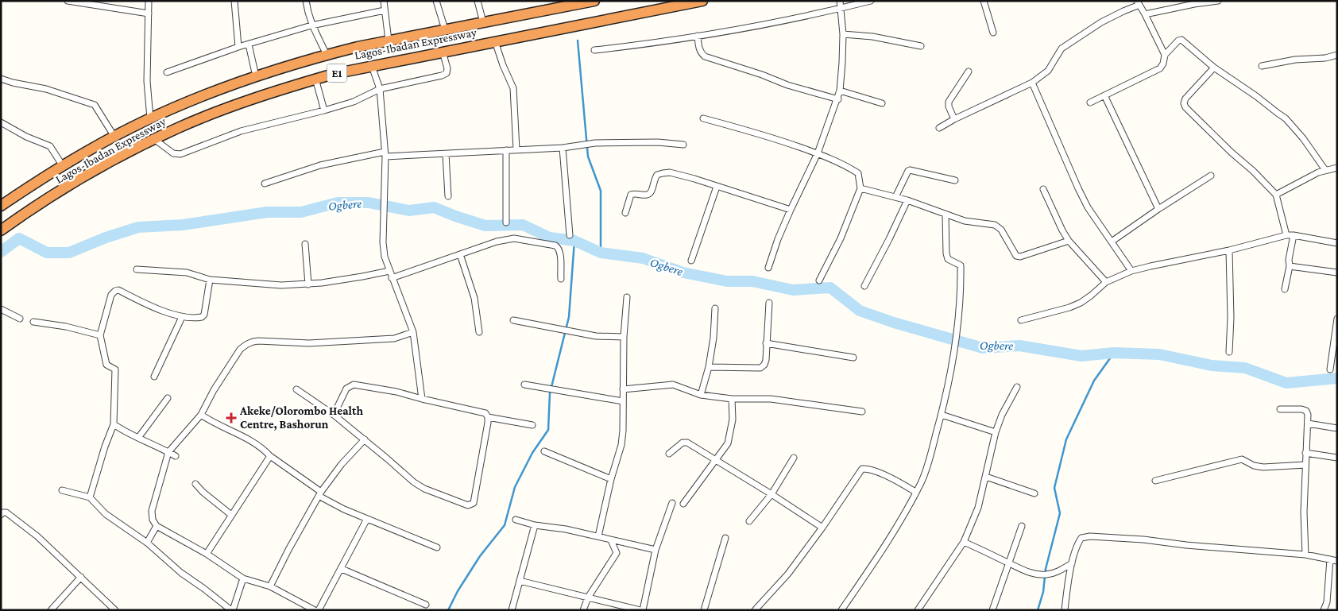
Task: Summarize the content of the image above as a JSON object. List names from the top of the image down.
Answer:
{
  "streets": {
    "highway": ["Lagos-Ibadan Expressway", "E1"]
  },
  "water": ["Ogbere"],
  "places": {
    "health": ["Akeke/Olorombo Health Centre, Bashorun"]
  }
}
